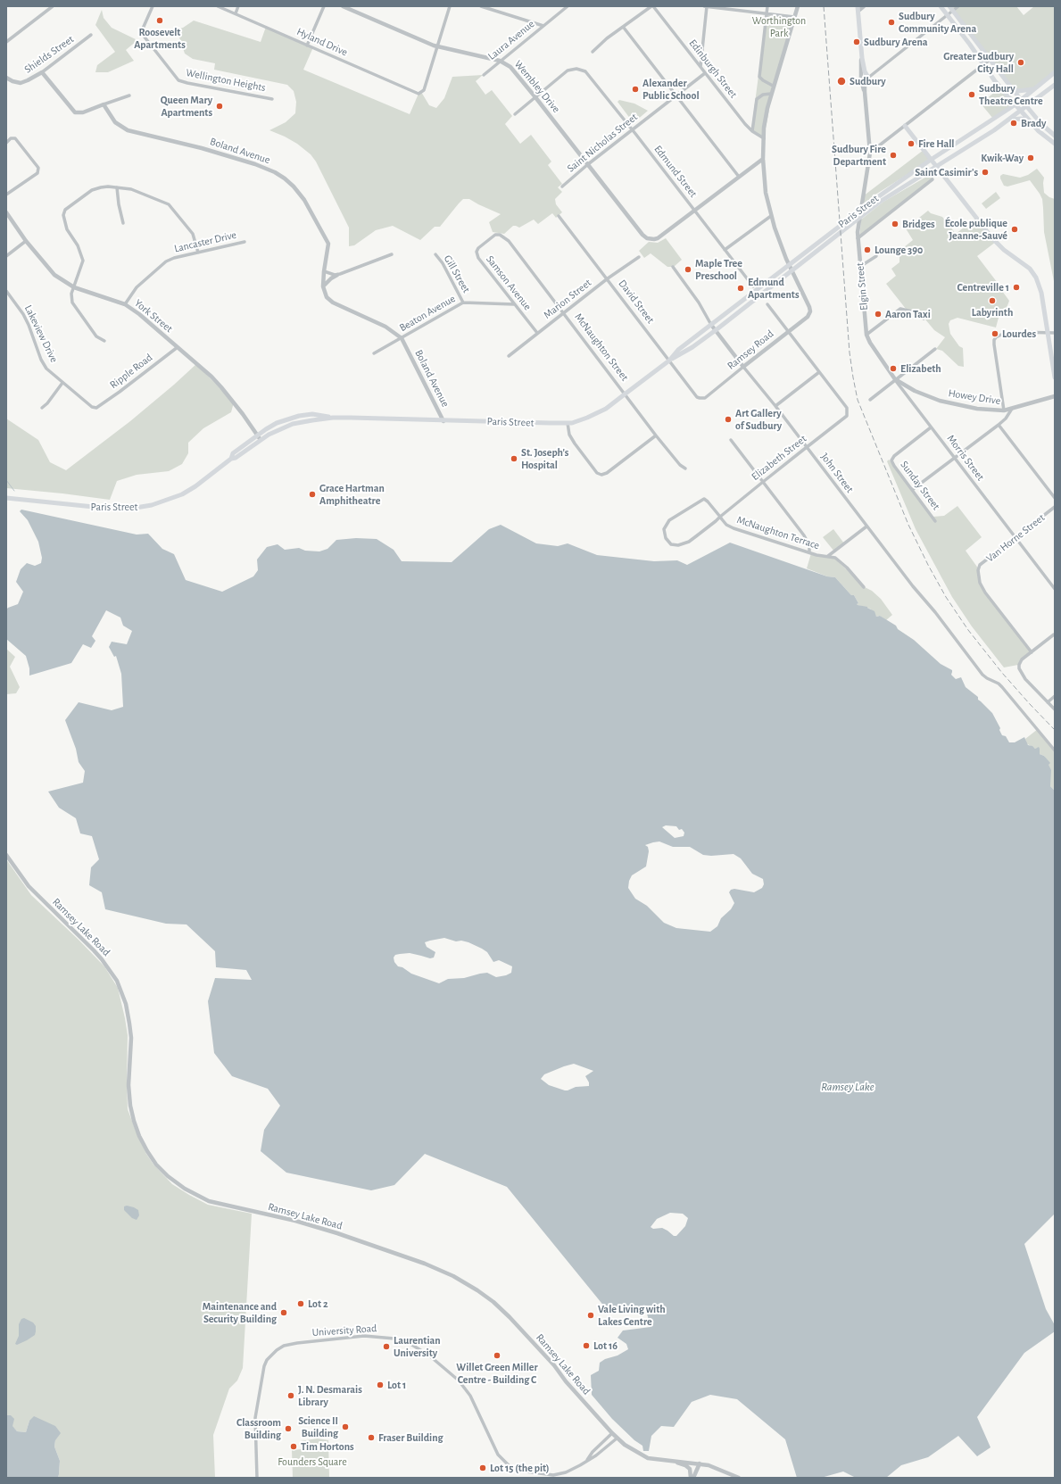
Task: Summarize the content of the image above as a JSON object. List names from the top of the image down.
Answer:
{
  "streets": {
    "main road": ["Paris Street"],
    "street": [
      "Laura Avenue",
      "Hyland Drive",
      "Shields Street",
      "Edinburgh Street",
      "Wellington Heights",
      "Wembley Drive",
      "Saint Nicholas Street",
      "Boland Avenue",
      "Edmund Street",
      "Lancaster Drive",
      "Gill Street",
      "Samson Avenue",
      "Elgin Street",
      "Marion Street",
      "David Street",
      "Beaton Avenue",
      "York Street",
      "Lakeview Drive",
      "McNaughton Street",
      "Ramsey Road",
      "Ripple Road",
      "Howey Drive",
      "Elizabeth Street",
      "Morris Street",
      "John Street",
      "Sunday Street",
      "McNaughton Terrace",
      "Van Horne Street",
      "Ramsey Lake Road",
      "University Road"
    ]
  },
  "crossings": [
    ["Laura Avenue", "Wembley Drive"],
    ["Hyland Drive", "Wembley Drive"],
    ["Edinburgh Street", "Saint Nicholas Street"],
    ["Wembley Drive", "Saint Nicholas Street"],
    ["Wembley Drive", "Edmund Street"],
    ["Saint Nicholas Street", "Edmund Street"],
    ["Boland Avenue", "Paris Street"],
    ["Boland Avenue", "Beaton Avenue"],
    ["Paris Street", "David Street"],
    ["Paris Street", "York Street"],
    ["Paris Street", "McNaughton Street"],
    ["Paris Street", "John Street"],
    ["Lancaster Drive", "York Street"],
    ["Gill Street", "Beaton Avenue"],
    ["Samson Avenue", "Marion Street"],
    ["Samson Avenue", "Beaton Avenue"],
    ["Samson Avenue", "McNaughton Street"],
    ["Elgin Street", "Morris Street"],
    ["Marion Street", "David Street"],
    ["Marion Street", "McNaughton Street"],
    ["David Street", "Ramsey Road"],
    ["York Street", "Ripple Road"],
    ["Lakeview Drive", "Ripple Road"],
    ["Ramsey Road", "John Street"],
    ["Howey Drive", "Morris Street"],
    ["Elizabeth Street", "John Street"],
    ["Elizabeth Street", "McNaughton Terrace"],
    ["Morris Street", "Sunday Street"],
    ["Morris Street", "Van Horne Street"],
    ["Ramsey Lake Road", "University Road"]
  ],
  "water": ["Ramsey Lake"],
  "parks": ["Worthington Park", "Founders Square"],
  "places": [
    "Roosevelt Apartments",
    "Sudbury Community Arena",
    "Sudbury Arena",
    "Greater Sudbury City Hall",
    "Sudbury",
    "Alexander Public School",
    "Sudbury Theatre Centre",
    "Queen Mary Apartments",
    "Brady",
    "Fire Hall",
    "Sudbury Fire Department",
    "Kwik-Way",
    "Saint Casimir's",
    "Bridges",
    "École publique Jeanne-Sauvé",
    "Lounge 390",
    "Maple Tree Preschool",
    "Centreville 1",
    "Edmund Apartments",
    "Labyrinth",
    "Aaron Taxi",
    "Lourdes",
    "Elizabeth",
    "Art Gallery of Sudbury",
    "St. Joseph's Hospital",
    "Grace Hartman Amphitheatre",
    "Lot 2",
    "Maintenance and Security Building",
    "Vale Living with Lakes Centre",
    "Lot 16",
    "Laurentian University",
    "Willet Green Miller Centre - Building C",
    "Lot 1",
    "J. N. Desmarais Library",
    "Science II Building",
    "Classroom Building",
    "Fraser Building",
    "Tim Hortons",
    "Lot 15 (the pit)"
  ]
}
